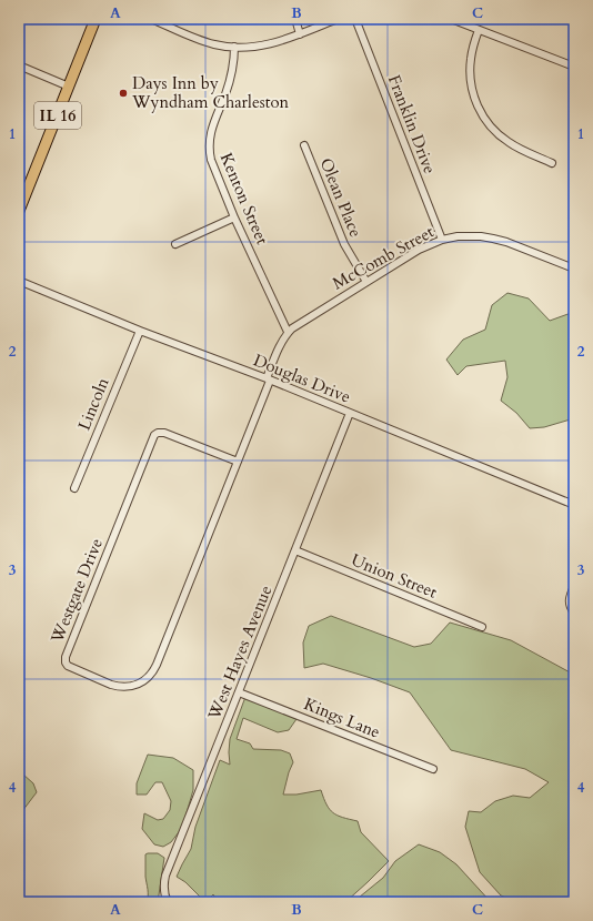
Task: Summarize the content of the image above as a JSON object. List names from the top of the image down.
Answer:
{
  "streets": {
    "main road": ["IL 16"],
    "street": [
      "Franklin Drive",
      "Olean Place",
      "Kenton Street",
      "McComb Street",
      "Douglas Drive",
      "Lincoln",
      "Union Street",
      "Westgate Drive",
      "West Hayes Avenue",
      "Kings Lane"
    ]
  },
  "crossings": [
    ["Franklin Drive", "McComb Street"],
    ["Olean Place", "McComb Street"],
    ["Kenton Street", "McComb Street"],
    ["McComb Street", "Douglas Drive"],
    ["McComb Street", "Westgate Drive"],
    ["Douglas Drive", "Lincoln"],
    ["Douglas Drive", "Westgate Drive"],
    ["Douglas Drive", "West Hayes Avenue"],
    ["Union Street", "West Hayes Avenue"],
    ["West Hayes Avenue", "Kings Lane"]
  ],
  "places": ["Days Inn by Wyndham Charleston"],
  "grid": {
    "columns": ["A", "B", "C"],
    "rows": [
      "1",
      "2",
      "3",
      "4"
    ]
  }
}
